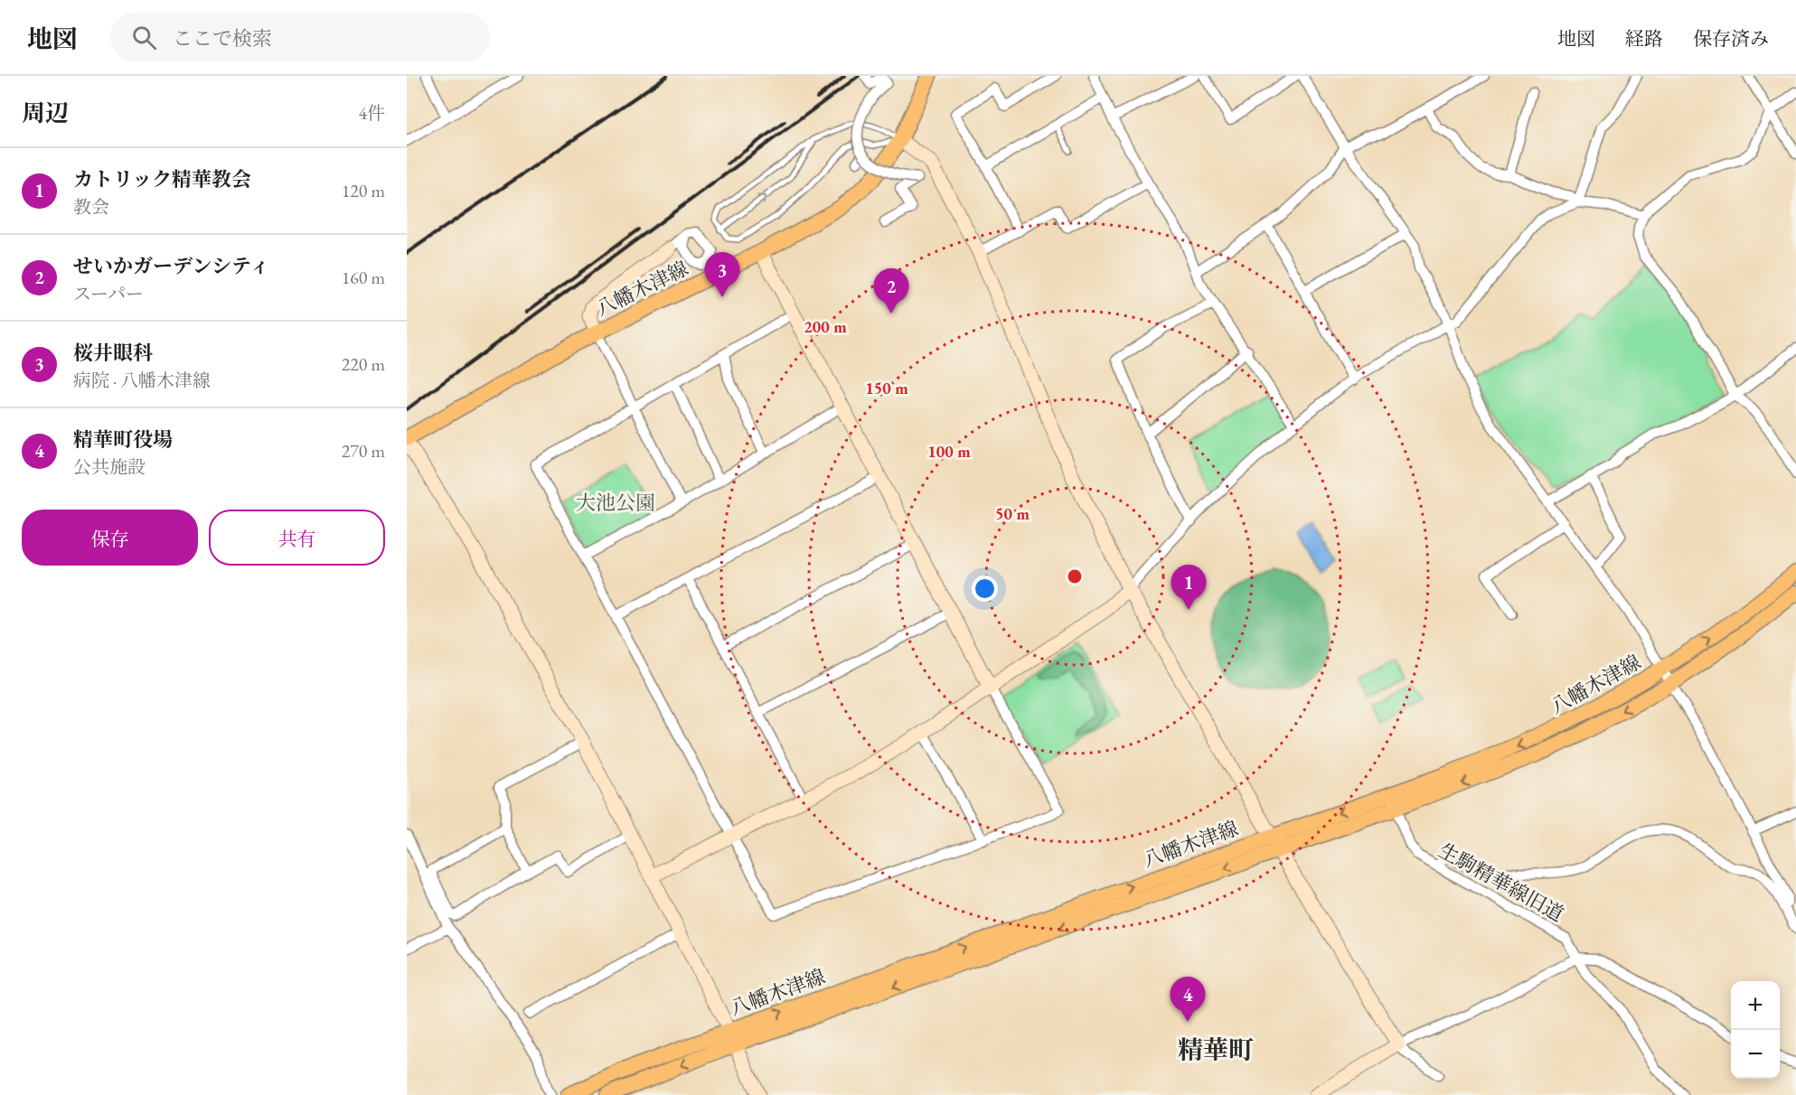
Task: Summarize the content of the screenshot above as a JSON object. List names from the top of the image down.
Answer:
{
  "streets": {
    "main road": ["八幡木津線"],
    "street": ["生駒精華線旧道"]
  },
  "crossings": [
    ["八幡木津線", "生駒精華線旧道"]
  ],
  "districts": ["精華町"],
  "parks": ["大池公園"],
  "page": {
    "header": "地図",
    "search": "ここで検索",
    "nav": ["地図", "経路", "保存済み"],
    "heading": ["周辺", "4件"],
    "list": [
      {
        "mark": "1",
        "name": "カトリック精華教会",
        "note": "教会",
        "value": "120 m"
      },
      {
        "mark": "2",
        "name": "せいかガーデンシティ",
        "note": "スーパー",
        "value": "160 m"
      },
      {
        "mark": "3",
        "name": "桜井眼科",
        "note": "病院 · 八幡木津線",
        "value": "220 m"
      },
      {
        "mark": "4",
        "name": "精華町役場",
        "note": "公共施設",
        "value": "270 m"
      }
    ],
    "pins": [
      "3",
      "2",
      "1",
      "4"
    ],
    "buttons": ["保存", "共有"],
    "map_buttons": ["+", "−"]
  },
  "rings": [
    "200 m",
    "150 m",
    "100 m",
    "50 m"
  ]
}
